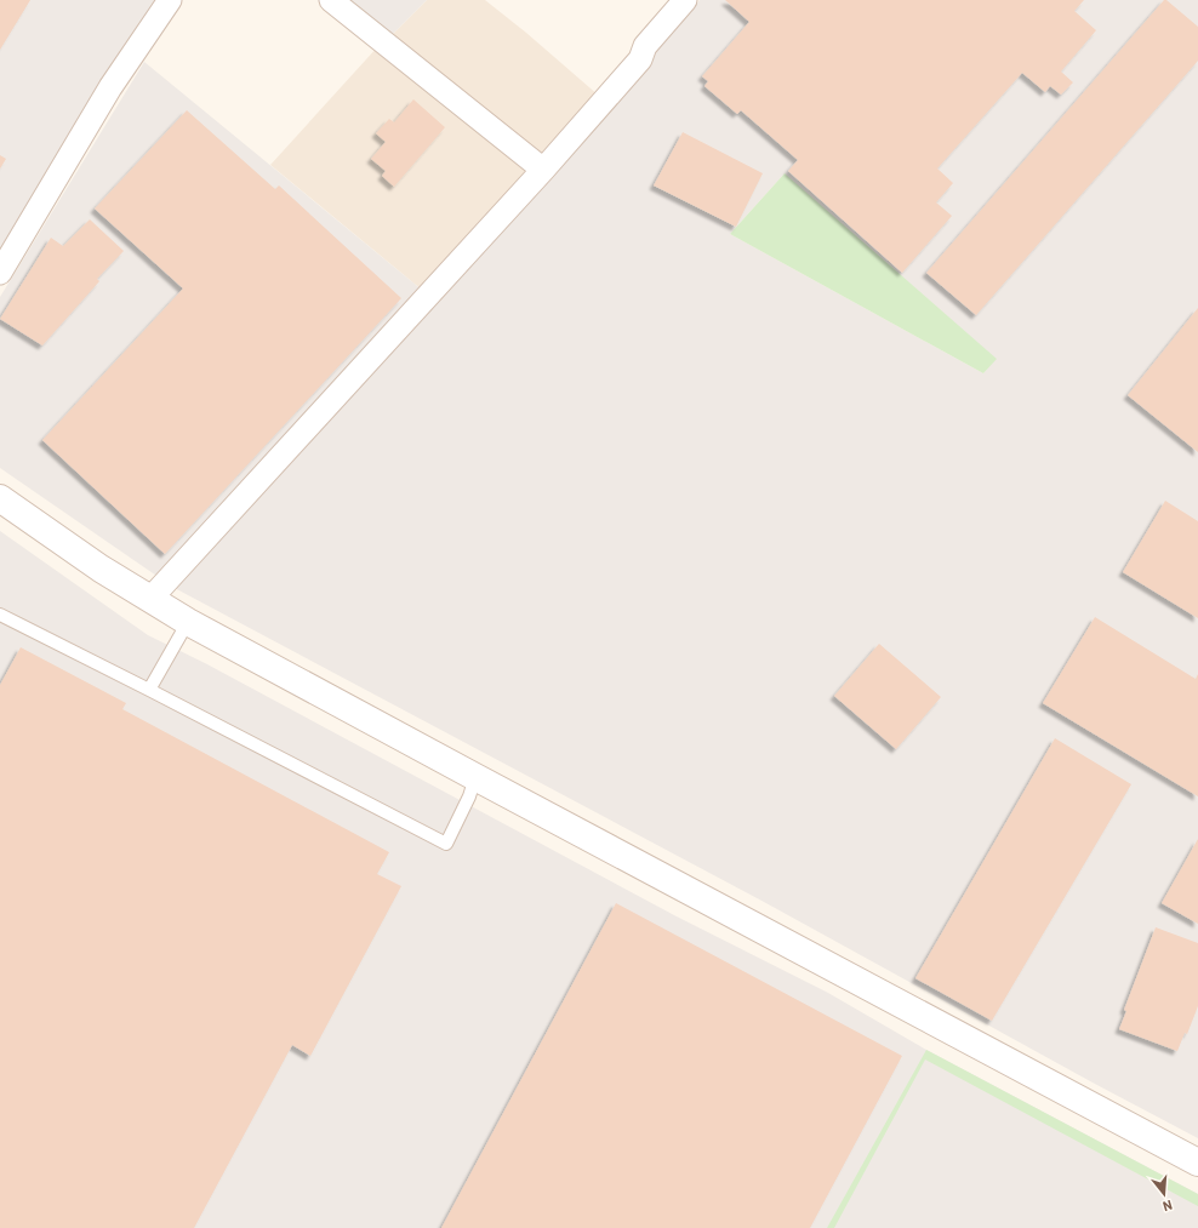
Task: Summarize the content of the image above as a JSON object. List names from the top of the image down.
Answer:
{
  "north": "bottom"
}
